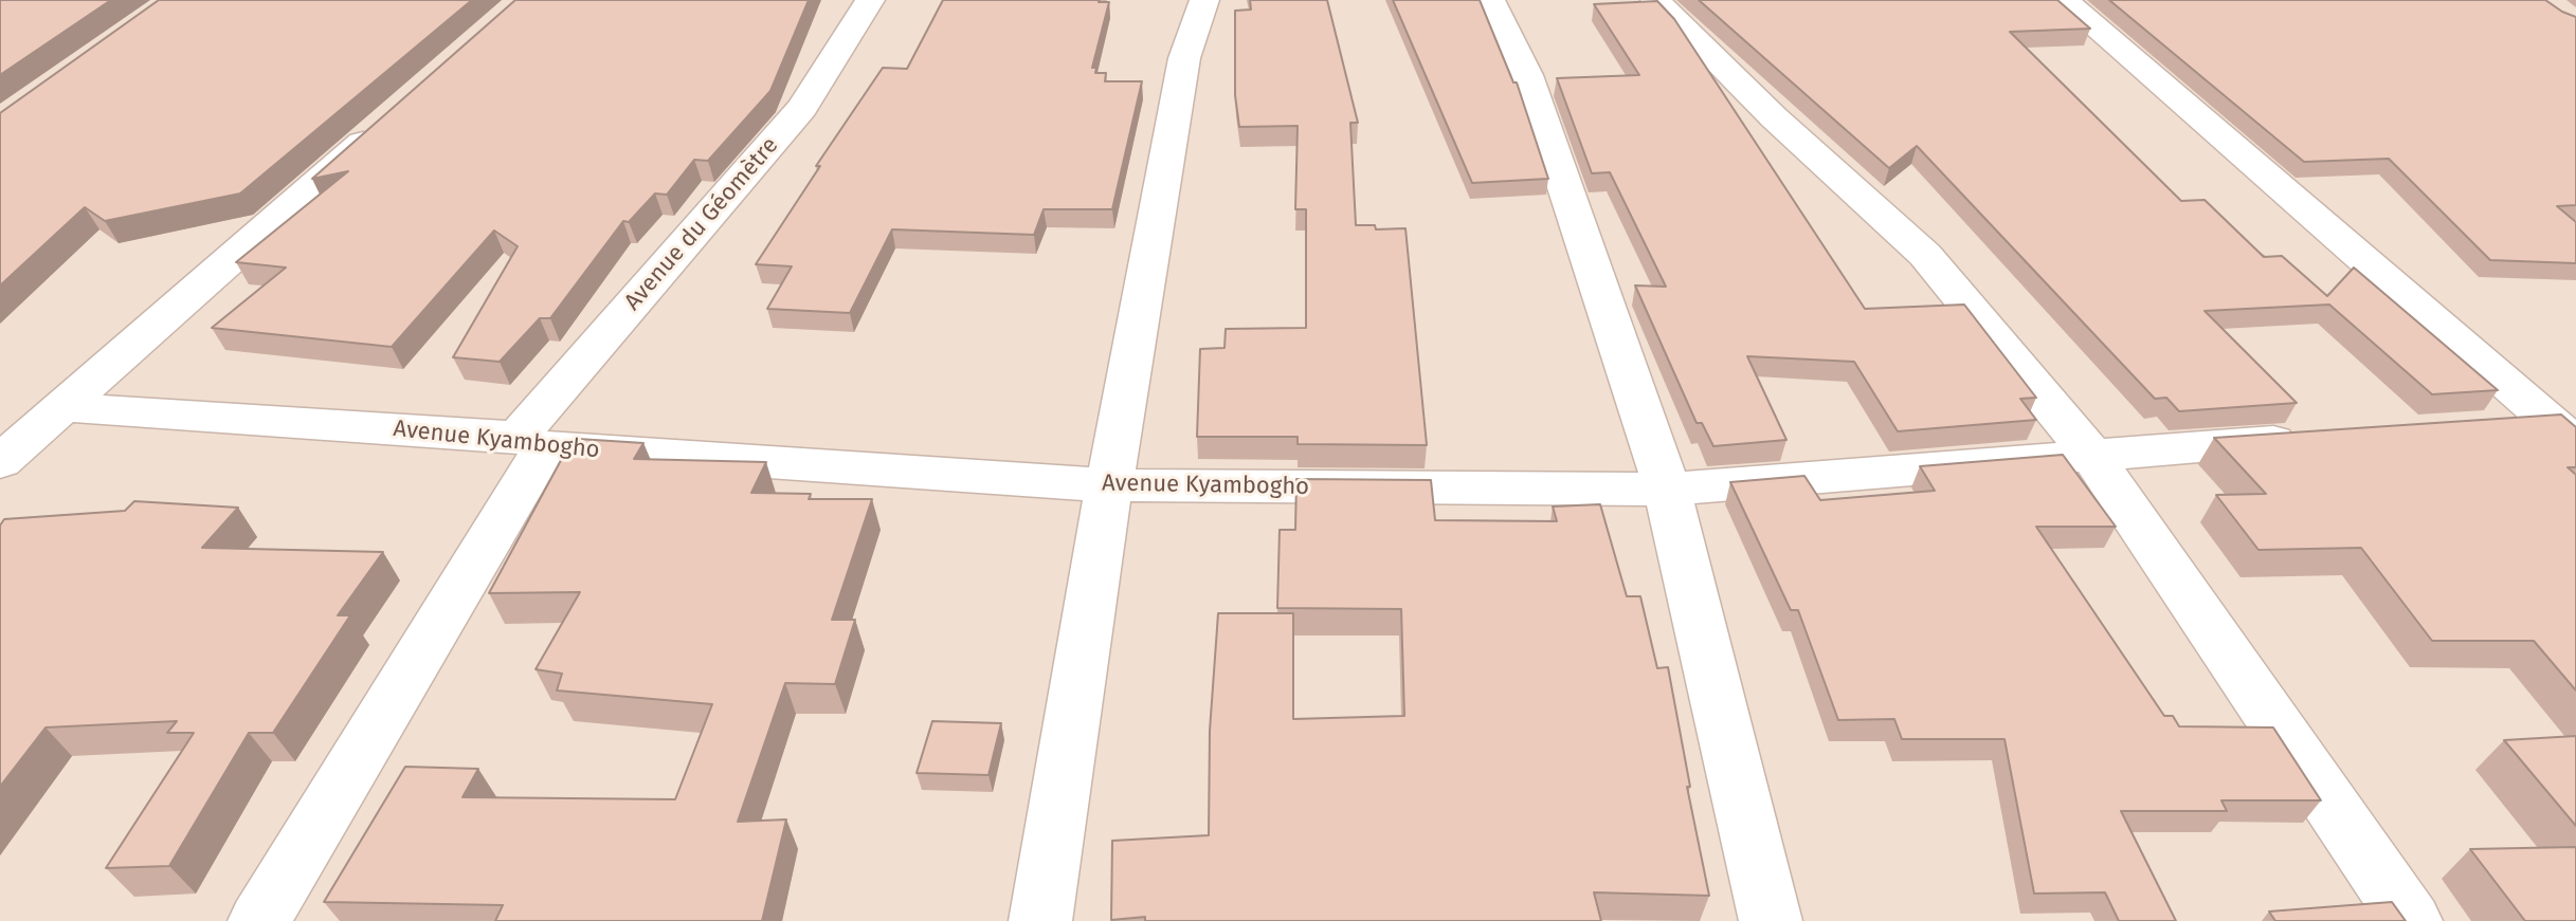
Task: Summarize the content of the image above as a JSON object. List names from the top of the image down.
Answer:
{
  "streets": {
    "street": ["Avenue du Géomètre", "Avenue Kyambogho"]
  },
  "crossings": [
    ["Avenue du Géomètre", "Avenue Kyambogho"]
  ]
}
